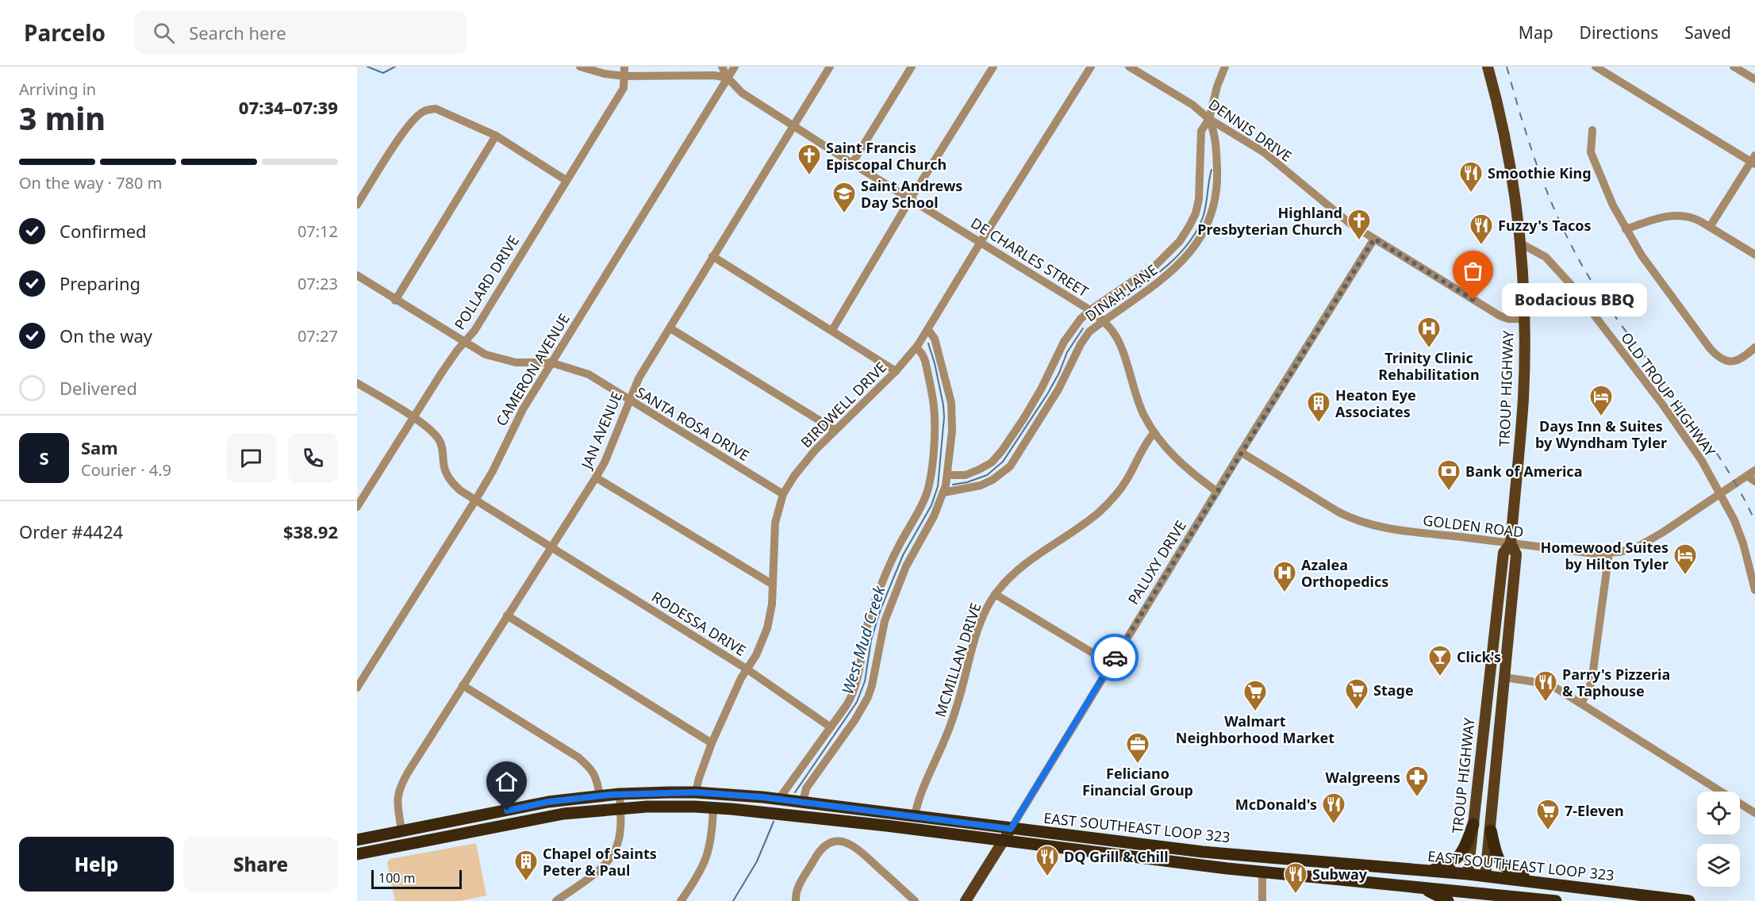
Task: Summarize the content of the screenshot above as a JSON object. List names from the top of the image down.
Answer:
{
  "streets": {
    "highway": ["TROUP HIGHWAY", "EAST SOUTHEAST LOOP 323"],
    "main road": ["PALUXY DRIVE"],
    "street": [
      "DENNIS DRIVE",
      "DE CHARLES STREET",
      "POLLARD DRIVE",
      "DINAH LANE",
      "CAMERON AVENUE",
      "OLD TROUP HIGHWAY",
      "BIRDWELL DRIVE",
      "SANTA ROSA DRIVE",
      "JAN AVENUE",
      "GOLDEN ROAD",
      "RODESSA DRIVE",
      "MCMILLAN DRIVE"
    ]
  },
  "crossings": [
    ["DENNIS DRIVE", "DINAH LANE"],
    ["DENNIS DRIVE", "TROUP HIGHWAY"],
    ["DENNIS DRIVE", "PALUXY DRIVE"],
    ["DE CHARLES STREET", "DINAH LANE"],
    ["DE CHARLES STREET", "CAMERON AVENUE"],
    ["DE CHARLES STREET", "BIRDWELL DRIVE"],
    ["DE CHARLES STREET", "JAN AVENUE"],
    ["DE CHARLES STREET", "PALUXY DRIVE"],
    ["DE CHARLES STREET", "MCMILLAN DRIVE"],
    ["POLLARD DRIVE", "SANTA ROSA DRIVE"],
    ["POLLARD DRIVE", "RODESSA DRIVE"],
    ["CAMERON AVENUE", "SANTA ROSA DRIVE"],
    ["CAMERON AVENUE", "RODESSA DRIVE"],
    ["TROUP HIGHWAY", "OLD TROUP HIGHWAY"],
    ["TROUP HIGHWAY", "GOLDEN ROAD"],
    ["TROUP HIGHWAY", "EAST SOUTHEAST LOOP 323"],
    ["OLD TROUP HIGHWAY", "GOLDEN ROAD"],
    ["BIRDWELL DRIVE", "SANTA ROSA DRIVE"],
    ["BIRDWELL DRIVE", "RODESSA DRIVE"],
    ["BIRDWELL DRIVE", "EAST SOUTHEAST LOOP 323"],
    ["SANTA ROSA DRIVE", "JAN AVENUE"],
    ["JAN AVENUE", "RODESSA DRIVE"],
    ["JAN AVENUE", "EAST SOUTHEAST LOOP 323"],
    ["GOLDEN ROAD", "PALUXY DRIVE"],
    ["PALUXY DRIVE", "EAST SOUTHEAST LOOP 323"],
    ["MCMILLAN DRIVE", "EAST SOUTHEAST LOOP 323"]
  ],
  "water": ["West Mud Creek"],
  "places": {
    "church": ["Saint Francis Episcopal Church", "Highland Presbyterian Church"],
    "restaurant": [
      "Smoothie King",
      "Fuzzy's Tacos",
      "Parry's Pizzeria & Taphouse",
      "McDonald's",
      "DQ Grill & Chill",
      "Subway"
    ],
    "school or university": ["Saint Andrews Day School"],
    "other": ["Bodacious BBQ"],
    "hospital": ["Trinity Clinic Rehabilitation", "Azalea Orthopedics"],
    "hotel": ["Days Inn & Suites by Wyndham Tyler", "Homewood Suites by Hilton Tyler"],
    "building": ["Heaton Eye Associates", "Chapel of Saints Peter & Paul"],
    "bank": ["Bank of America"],
    "bar": ["Click's"],
    "supermarket": ["Stage", "Walmart Neighborhood Market", "7-Eleven"],
    "office": ["Feliciano Financial Group"],
    "pharmacy": ["Walgreens"]
  },
  "scale_bar": "100 m",
  "page": {
    "header": "Parcelo",
    "search": "Search here",
    "nav": ["Map", "Directions", "Saved"],
    "heading": ["3 min", "Arriving in", "07:34–07:39"],
    "panel": [
      "Sam",
      "Courier · 4.9",
      "Order #4424",
      "$38.92"
    ],
    "bar": "On the way · 780 m",
    "list": [
      ["Confirmed", "07:12"],
      ["Preparing", "07:23"],
      ["On the way", "07:27"],
      "Delivered"
    ],
    "bubble": "Bodacious BBQ",
    "round": "S",
    "buttons": ["Help", "Share"],
    "scale": "100 m"
  }
}
